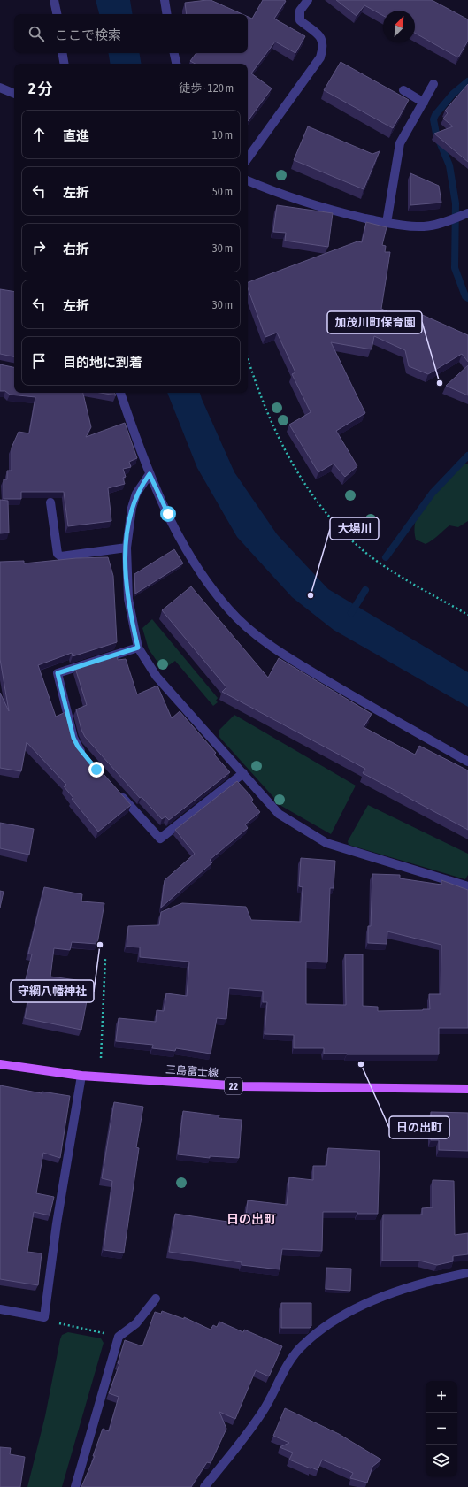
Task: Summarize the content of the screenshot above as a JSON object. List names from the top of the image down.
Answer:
{
  "streets": {
    "main road": ["三島富士線", "22"]
  },
  "districts": ["日の出町"],
  "places": [
    "加茂川町保育園",
    "大場川",
    "守綱八幡神社",
    "日の出町"
  ],
  "north": "top right",
  "page": {
    "search": "ここで検索",
    "heading": ["2 分", "徒歩 · 120 m"],
    "list": [
      ["直進", "10 m"],
      ["左折", "50 m"],
      ["右折", "30 m"],
      ["左折", "30 m"],
      "目的地に到着"
    ],
    "map_buttons": ["+", "−"]
  }
}
